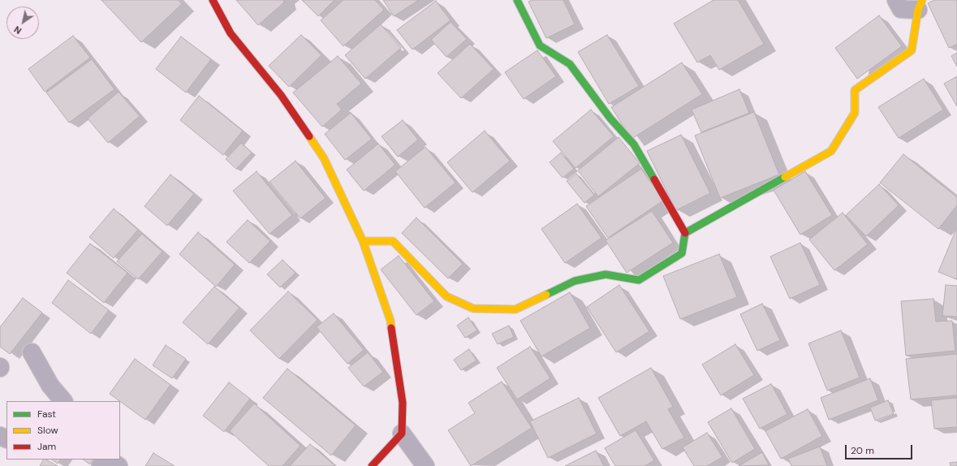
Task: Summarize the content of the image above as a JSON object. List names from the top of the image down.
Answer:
{
  "legend": ["Fast", "Slow", "Jam"],
  "scale_bar": "20 m",
  "north": "bottom left"
}
